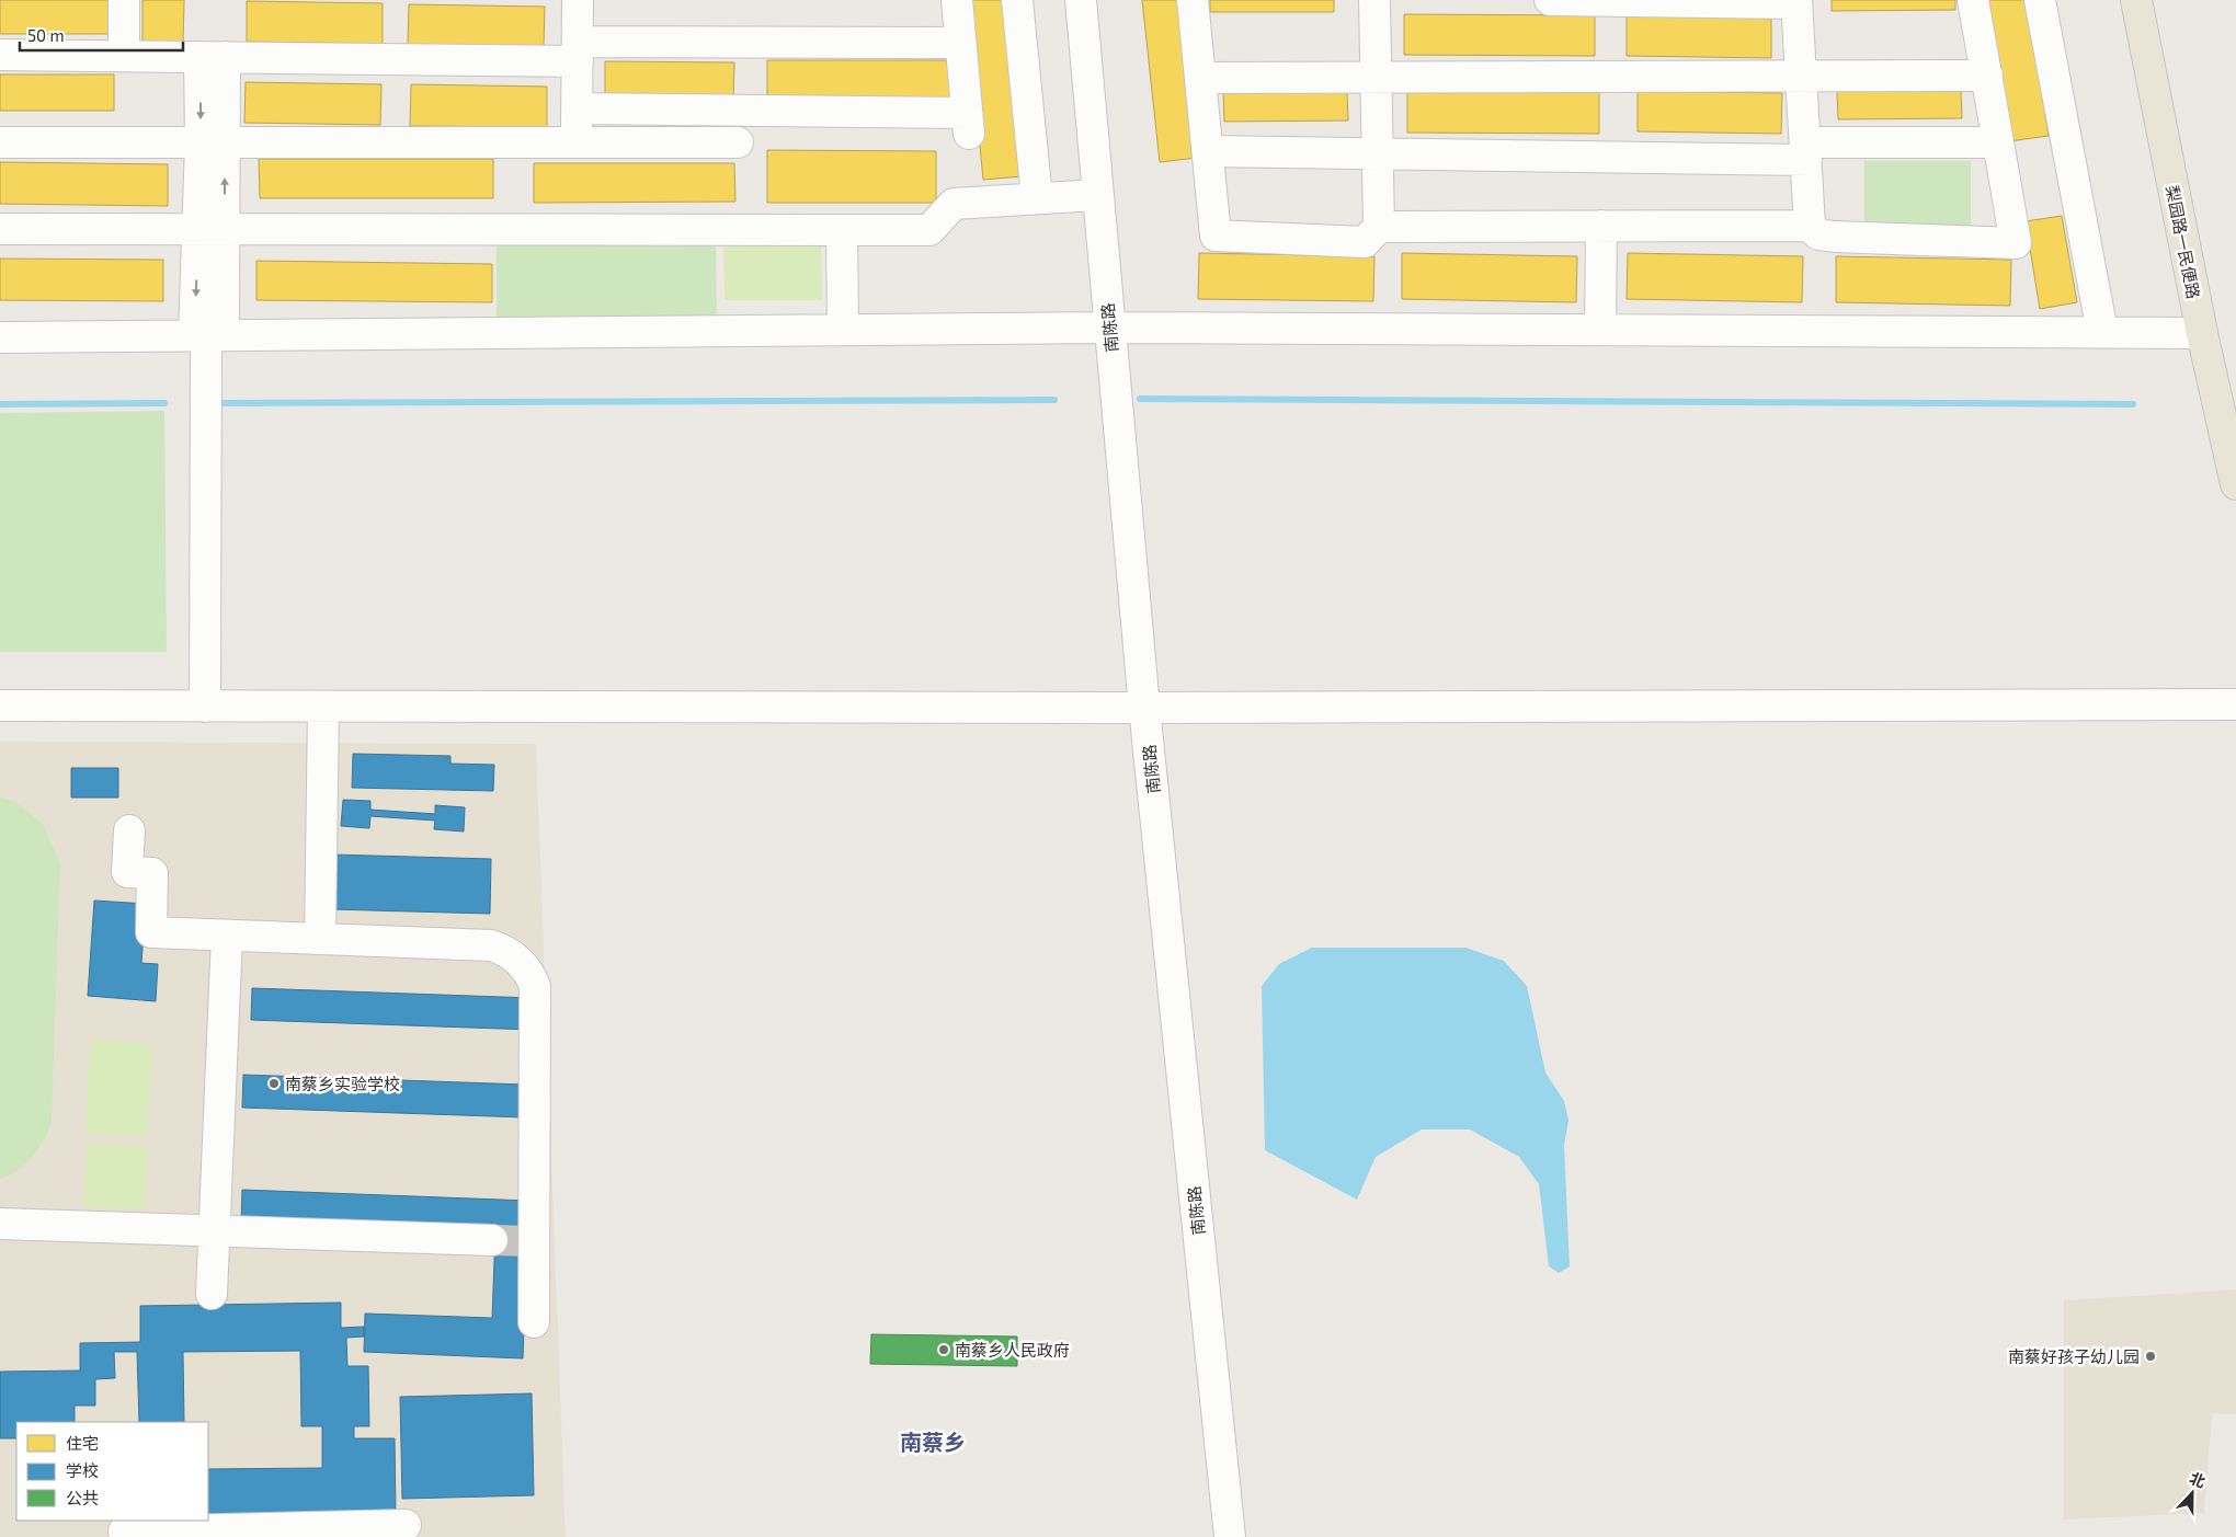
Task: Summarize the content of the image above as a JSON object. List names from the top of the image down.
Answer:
{
  "streets": {
    "main road": ["梨园路一民便路"],
    "street": ["南陈路"]
  },
  "districts": ["南蔡乡"],
  "places": ["南蔡乡实验学校", "南蔡乡人民政府", "南蔡好孩子幼儿园"],
  "legend": ["住宅", "学校", "公共"],
  "scale_bar": "50 m",
  "north": "top"
}
